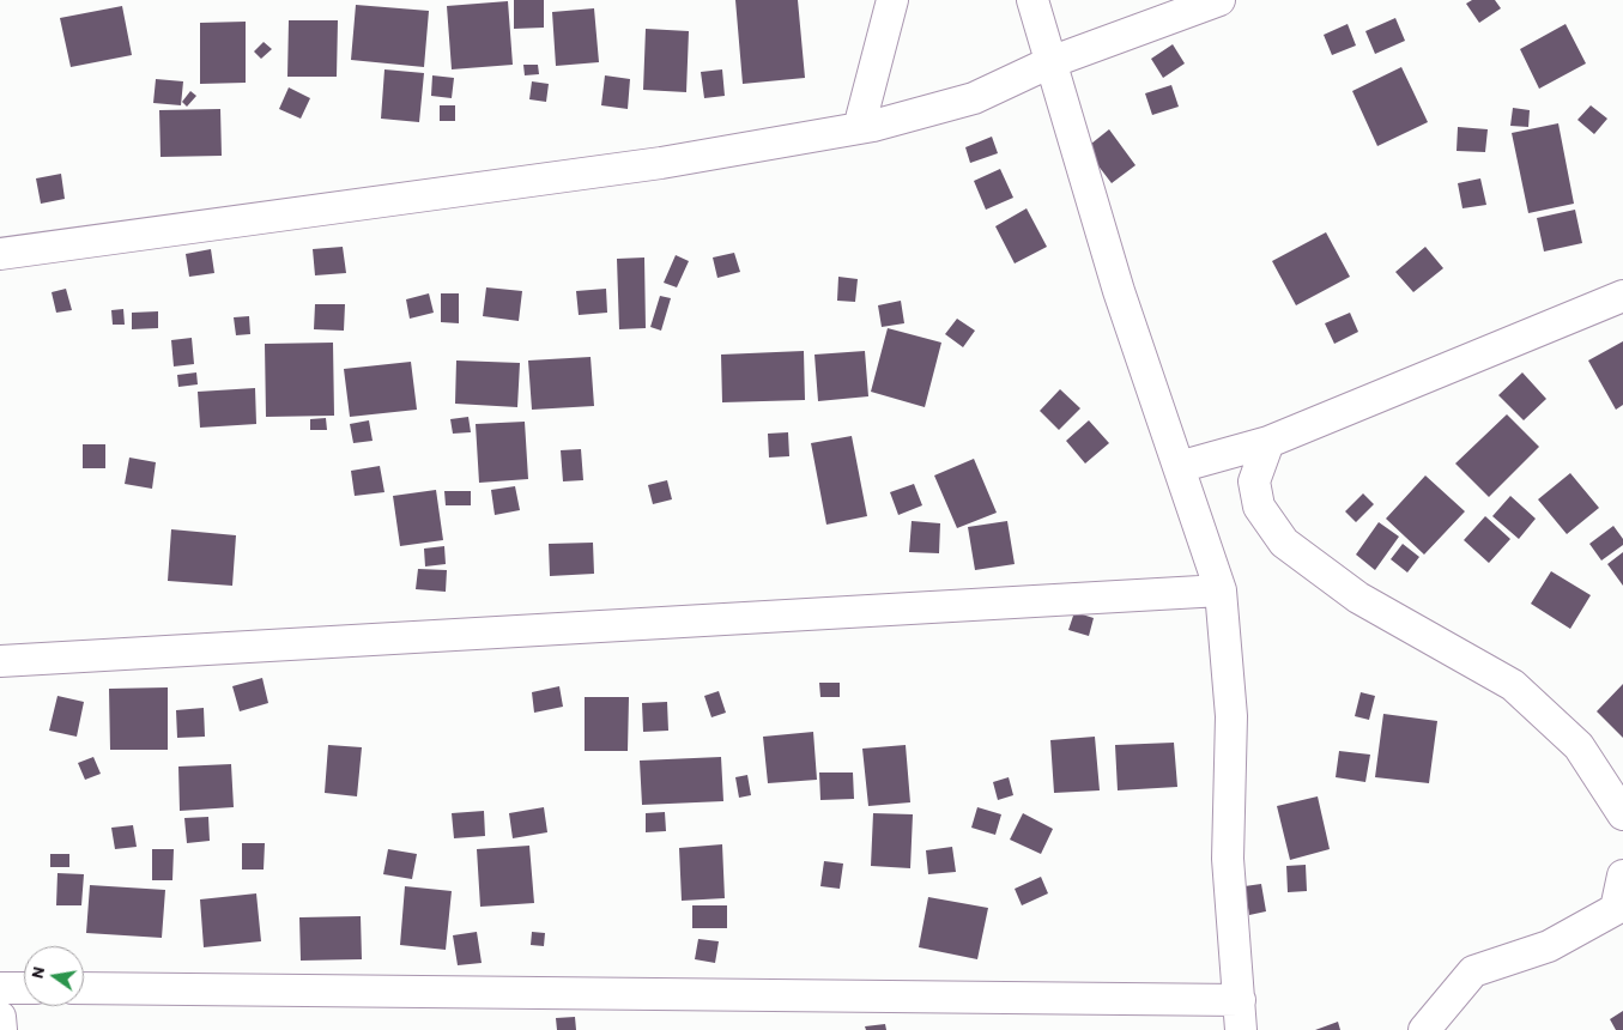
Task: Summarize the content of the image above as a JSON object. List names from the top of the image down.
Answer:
{
  "north": "left"
}
